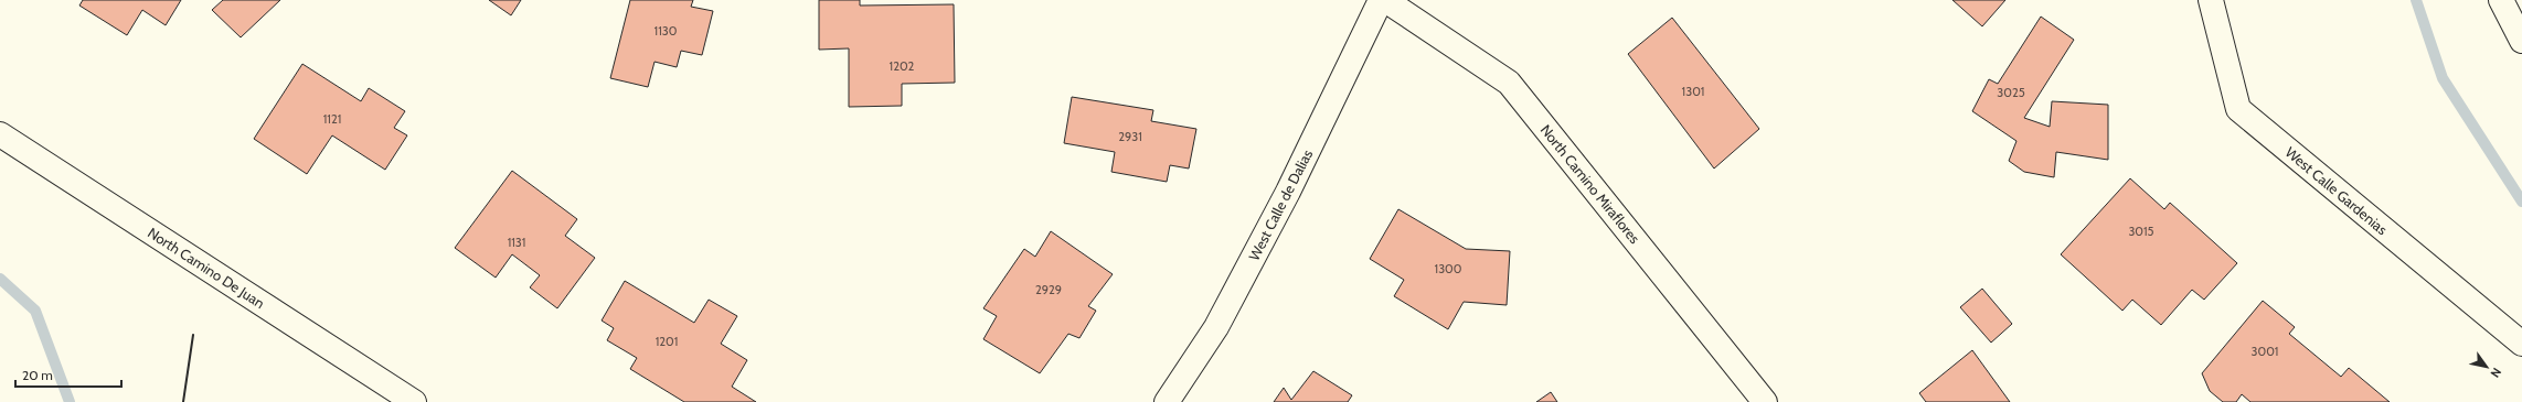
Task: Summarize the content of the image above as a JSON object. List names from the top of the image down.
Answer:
{
  "streets": {
    "street": [
      "North Camino Miraflores",
      "West Calle Gardenias",
      "West Calle de Dalias",
      "North Camino De Juan"
    ]
  },
  "house_numbers": [
    "1130",
    "1202",
    "1301",
    "3025",
    "1121",
    "2931",
    "3015",
    "1131",
    "1300",
    "2929",
    "1201",
    "3001"
  ],
  "scale_bar": "20 m",
  "north": "bottom right"
}
